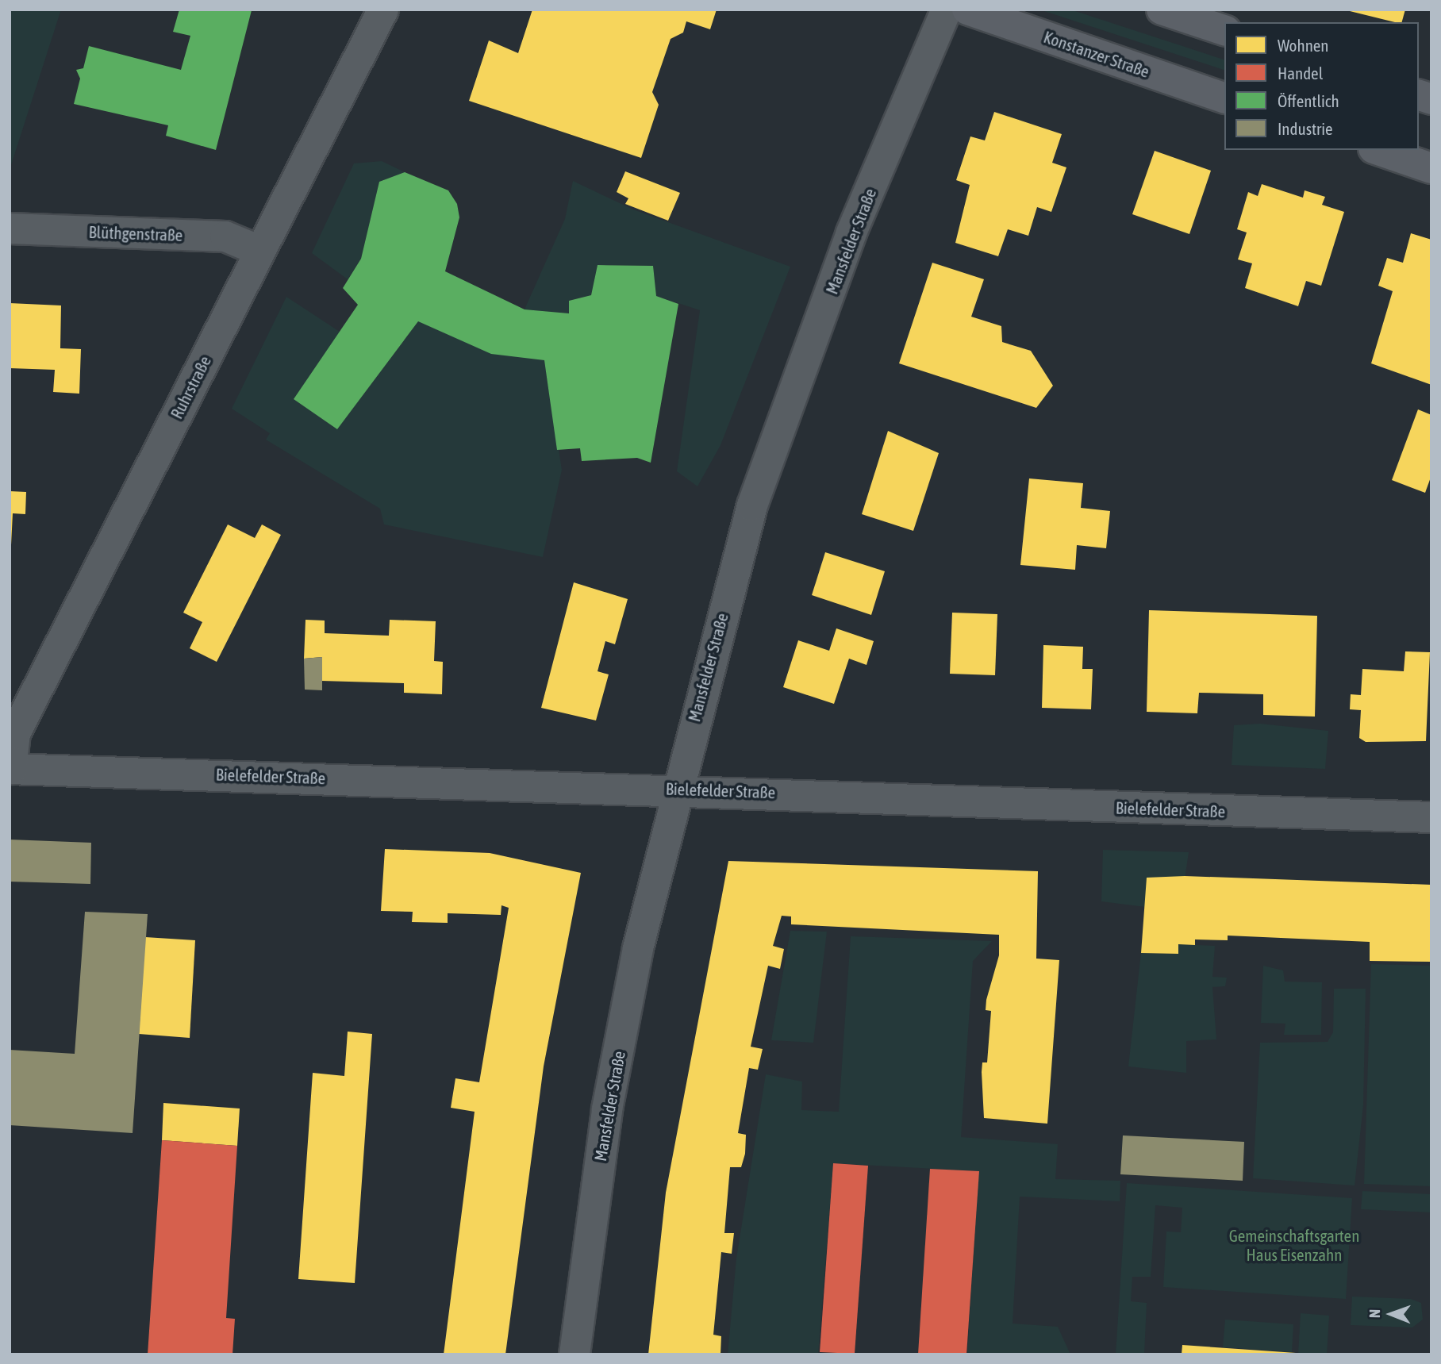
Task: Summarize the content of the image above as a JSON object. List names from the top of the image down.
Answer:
{
  "streets": {
    "main road": ["Konstanzer Straße"],
    "street": [
      "Blüthgenstraße",
      "Mansfelder Straße",
      "Ruhrstraße",
      "Bielefelder Straße"
    ]
  },
  "crossings": [
    ["Blüthgenstraße", "Ruhrstraße"],
    ["Mansfelder Straße", "Bielefelder Straße"],
    ["Ruhrstraße", "Bielefelder Straße"]
  ],
  "parks": ["Gemeinschaftsgarten Haus Eisenzahn"],
  "legend": [
    "Wohnen",
    "Handel",
    "Öffentlich",
    "Industrie"
  ],
  "north": "left"
}
